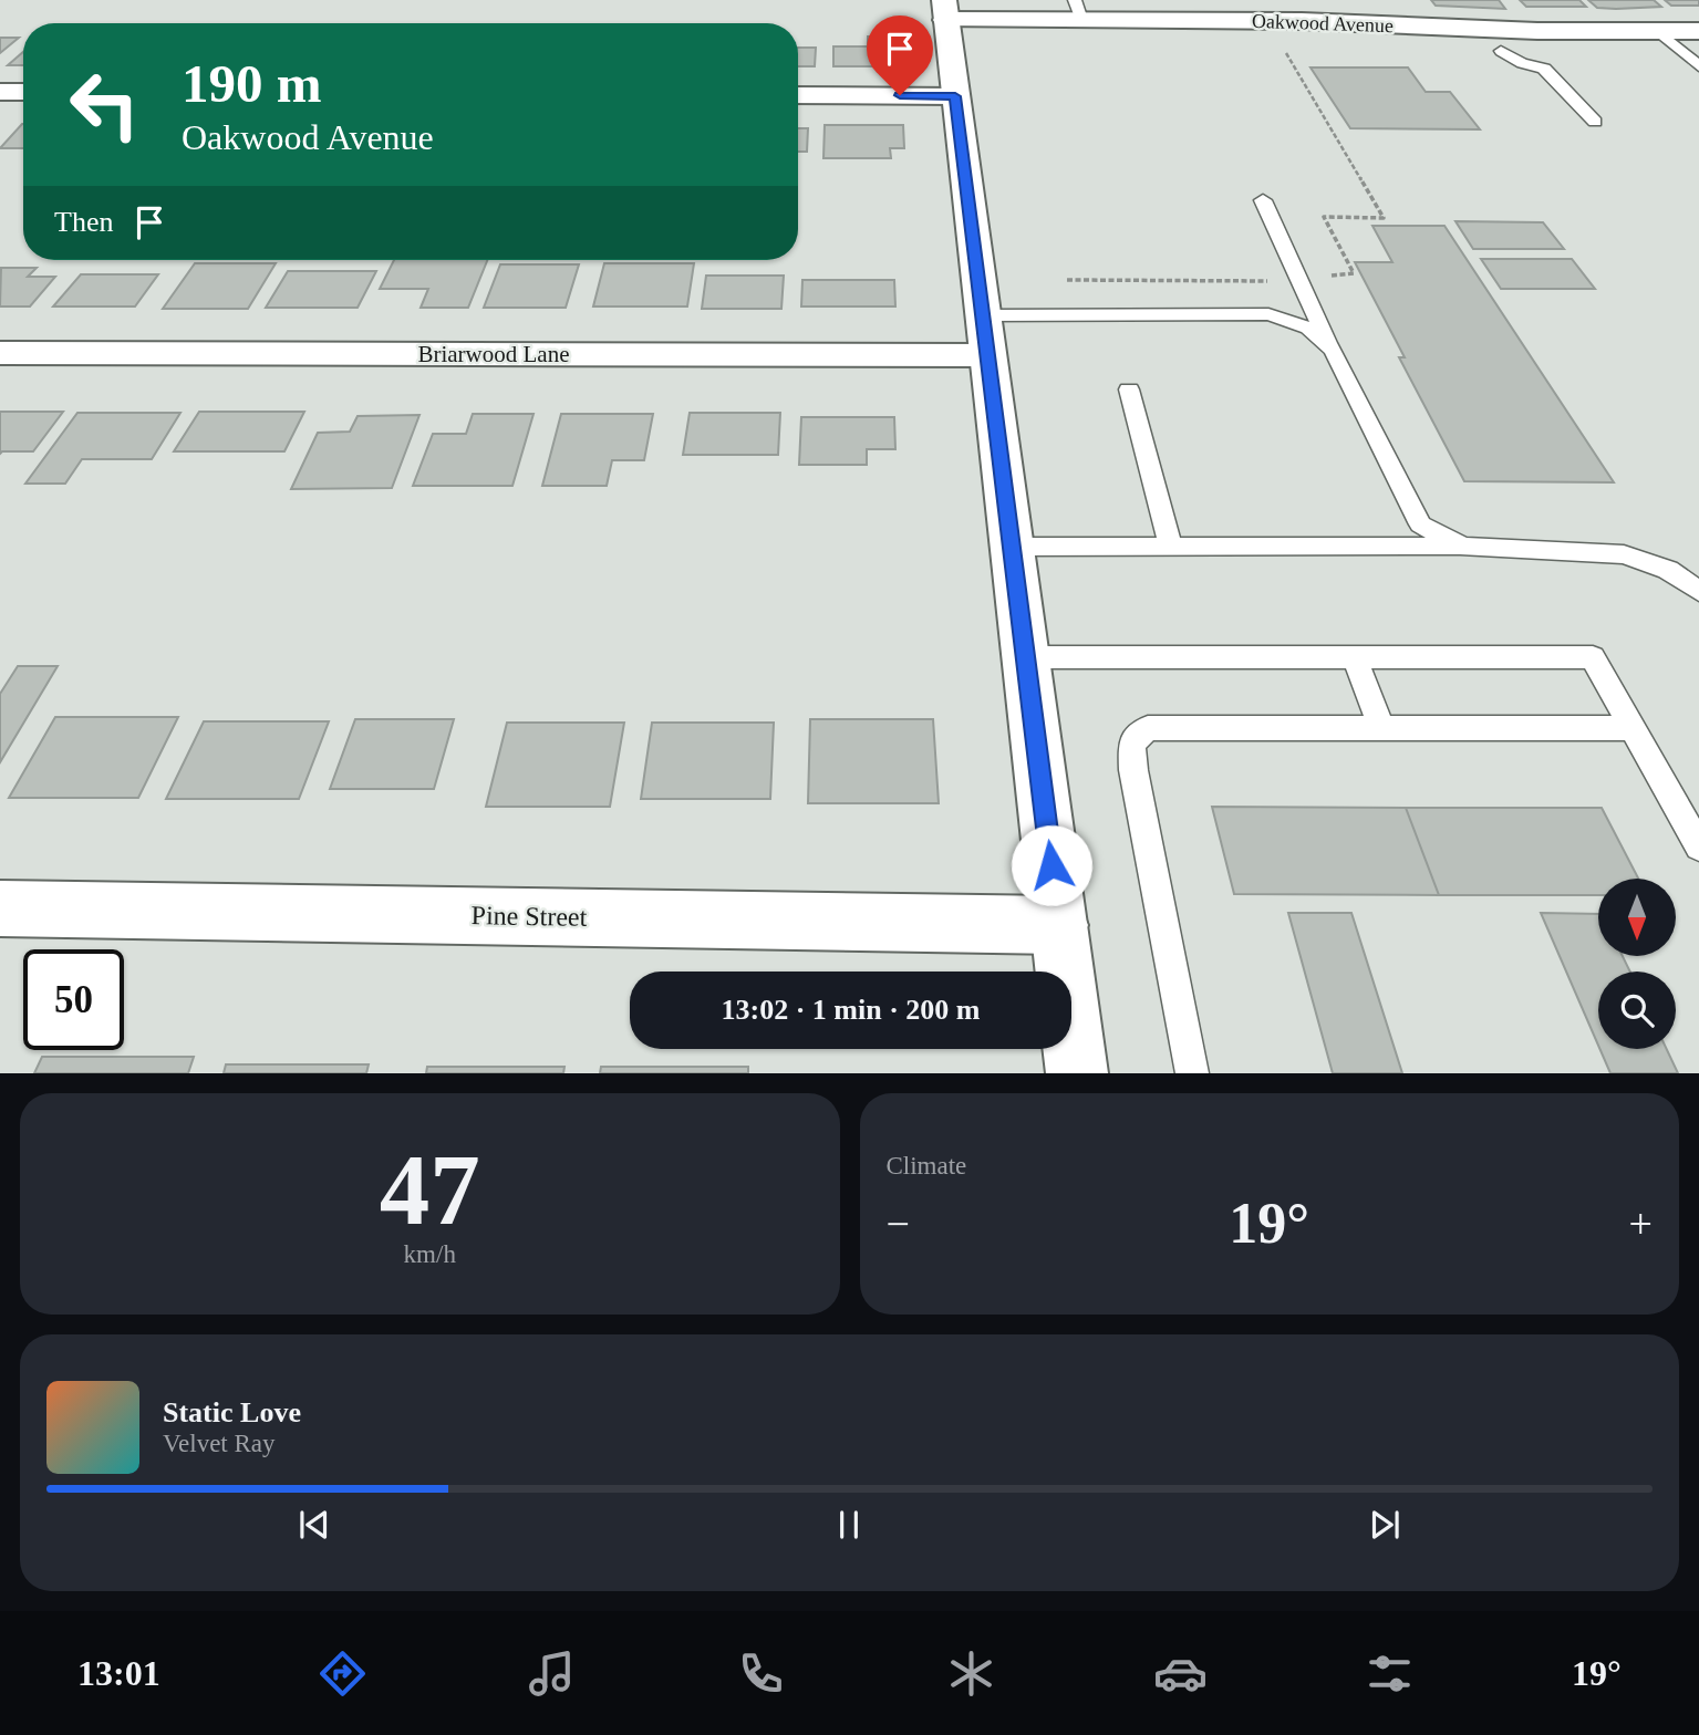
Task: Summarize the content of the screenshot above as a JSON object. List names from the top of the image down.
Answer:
{
  "streets": {
    "street": ["Oakwood Avenue", "Briarwood Lane", "Pine Street"]
  },
  "north": "bottom",
  "page": {
    "turn": ["190 m", "Oakwood Avenue"],
    "then": "Then",
    "limit": "50",
    "trip": "13:02 · 1 min · 200 m",
    "tile": [
      ["47", "km/h"],
      "Climate"
    ],
    "heat": ["−", "19°", "+"],
    "song": ["Static Love", "Velvet Ray"],
    "tabs": ["13:01", "19°"]
  }
}
